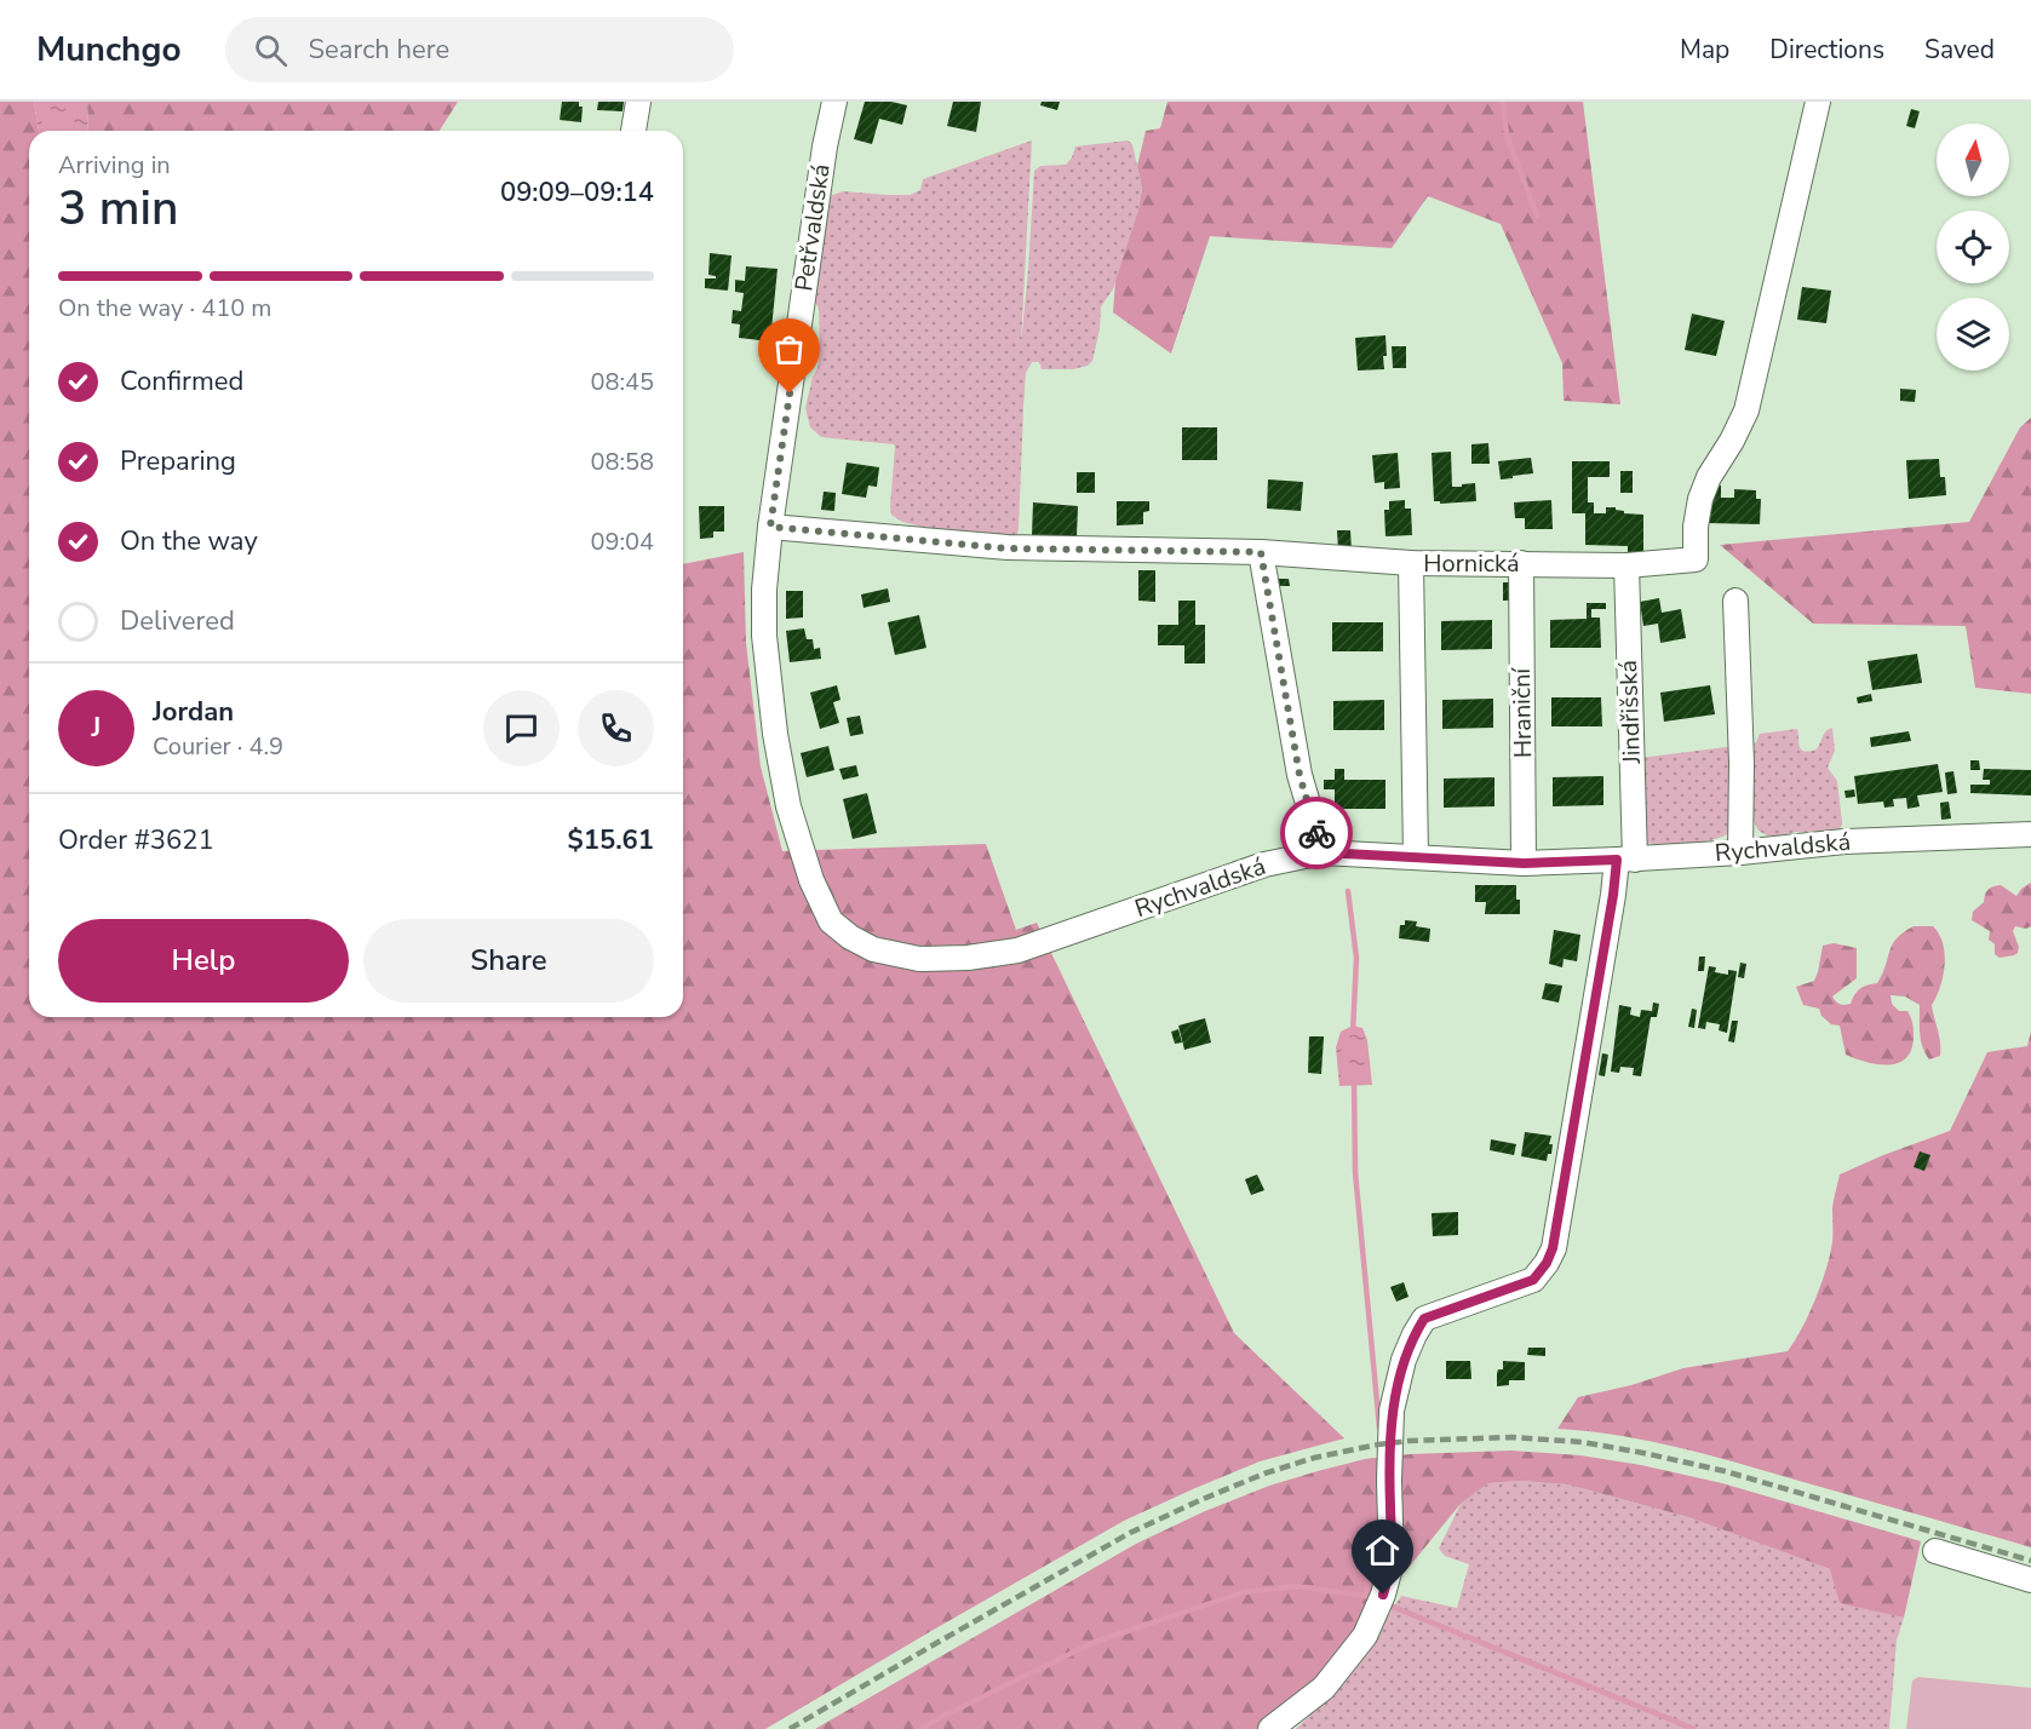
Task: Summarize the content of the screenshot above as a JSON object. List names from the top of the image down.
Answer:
{
  "streets": {
    "street": [
      "Petřvaldská",
      "Hornická",
      "Jindřišská",
      "Hraniční",
      "Rychvaldská"
    ]
  },
  "crossings": [
    ["Petřvaldská", "Hornická"],
    ["Petřvaldská", "Rychvaldská"],
    ["Hornická", "Jindřišská"],
    ["Hornická", "Hraniční"],
    ["Hornická", "Rychvaldská"],
    ["Jindřišská", "Rychvaldská"],
    ["Hraniční", "Rychvaldská"]
  ],
  "north": "top",
  "page": {
    "header": "Munchgo",
    "search": "Search here",
    "nav": ["Map", "Directions", "Saved"],
    "heading": ["3 min", "Arriving in", "09:09–09:14"],
    "panel": [
      "Jordan",
      "Courier · 4.9",
      "Order #3621",
      "$15.61"
    ],
    "bar": "On the way · 410 m",
    "list": [
      ["Confirmed", "08:45"],
      ["Preparing", "08:58"],
      ["On the way", "09:04"],
      "Delivered"
    ],
    "round": "J",
    "buttons": ["Help", "Share"]
  }
}
